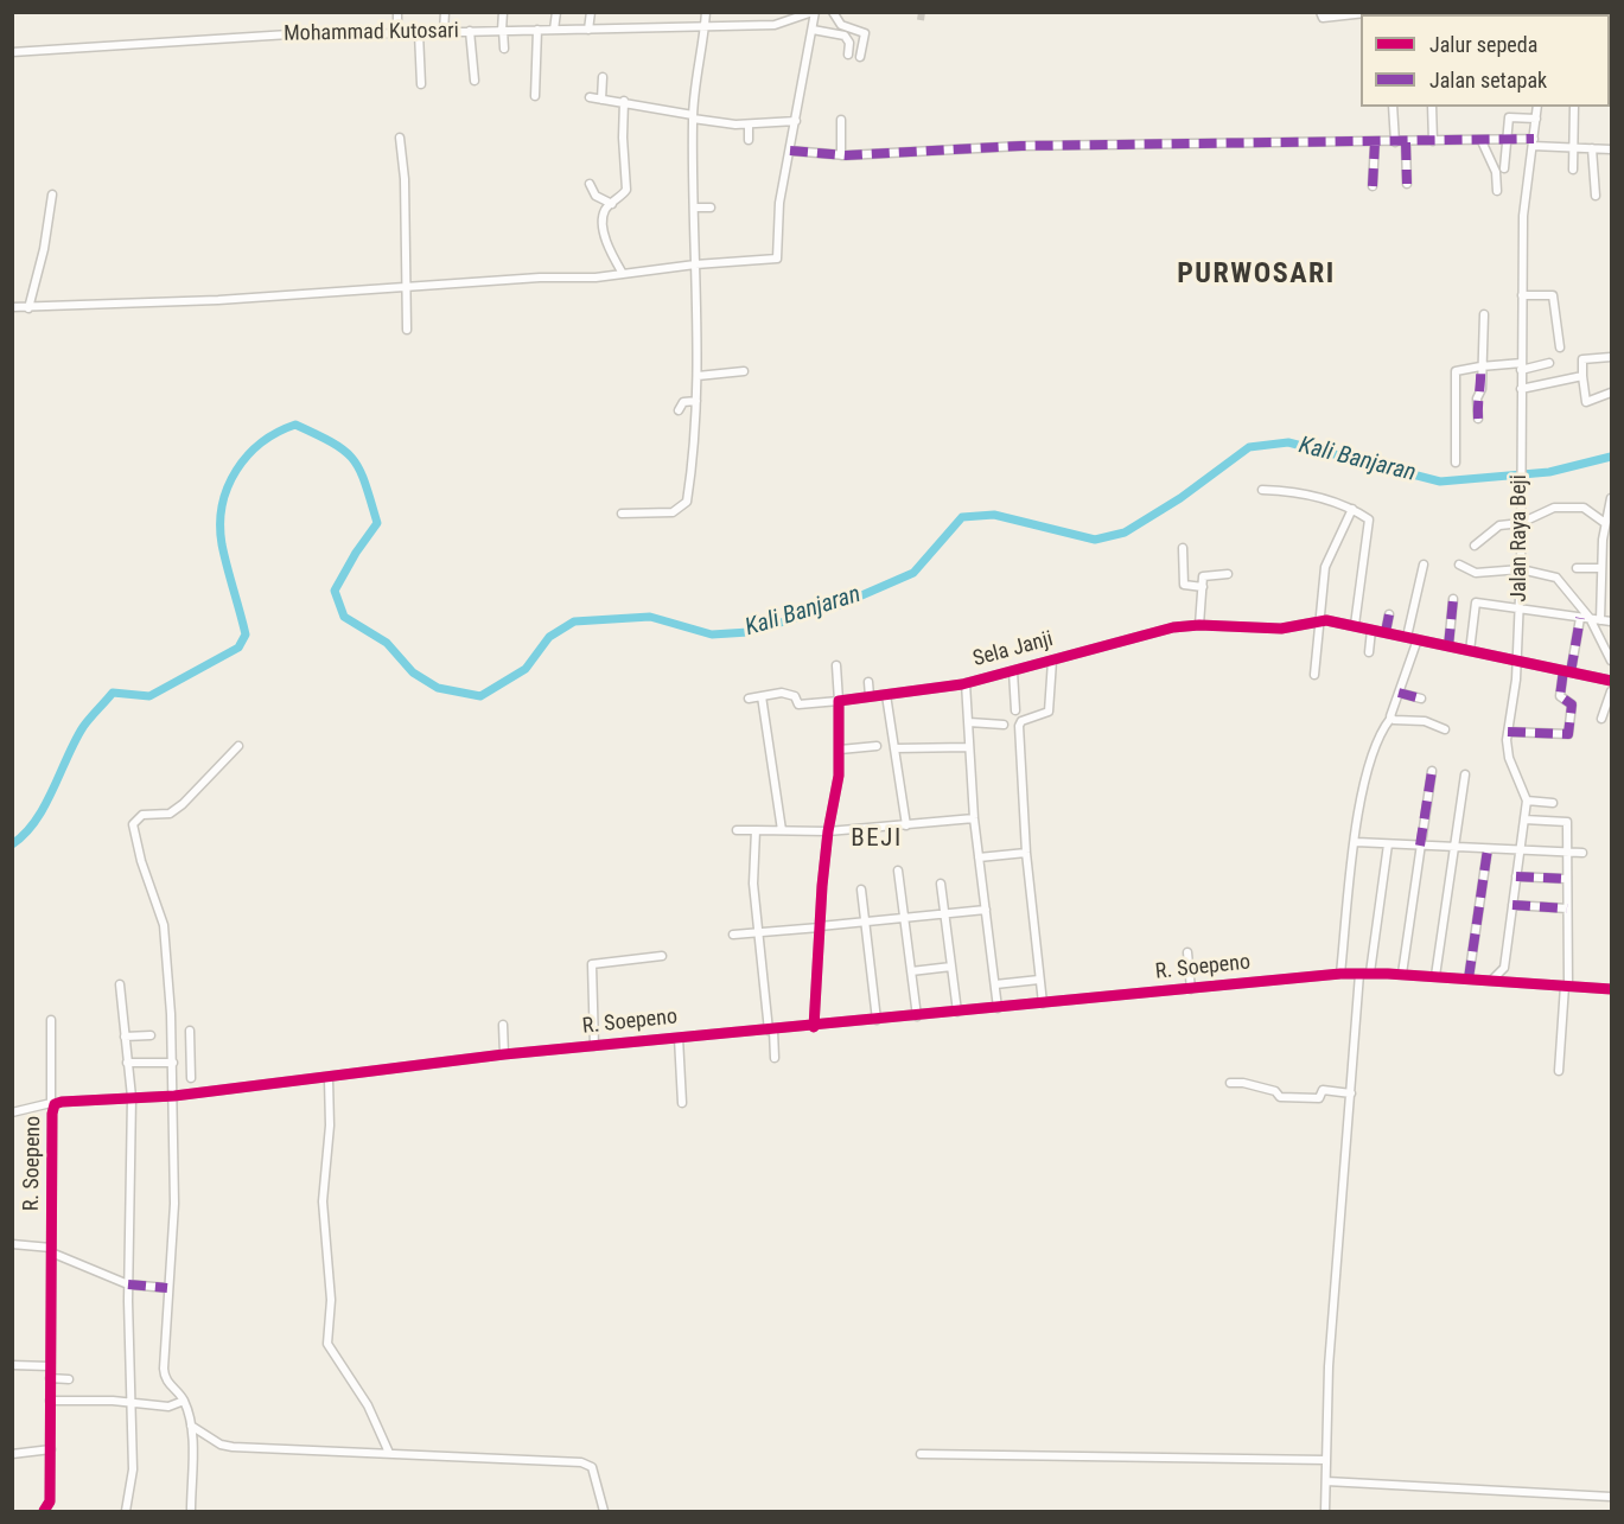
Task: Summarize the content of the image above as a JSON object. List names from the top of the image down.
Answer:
{
  "streets": {
    "street": [
      "Mohammad Kutosari",
      "Jalan Raya Beji",
      "Sela Janji",
      "R. Soepeno"
    ]
  },
  "crossings": [
    ["Jalan Raya Beji", "Sela Janji"]
  ],
  "districts": ["PURWOSARI", "BEJI"],
  "water": ["Kali Banjaran"],
  "legend": ["Jalur sepeda", "Jalan setapak"]
}
